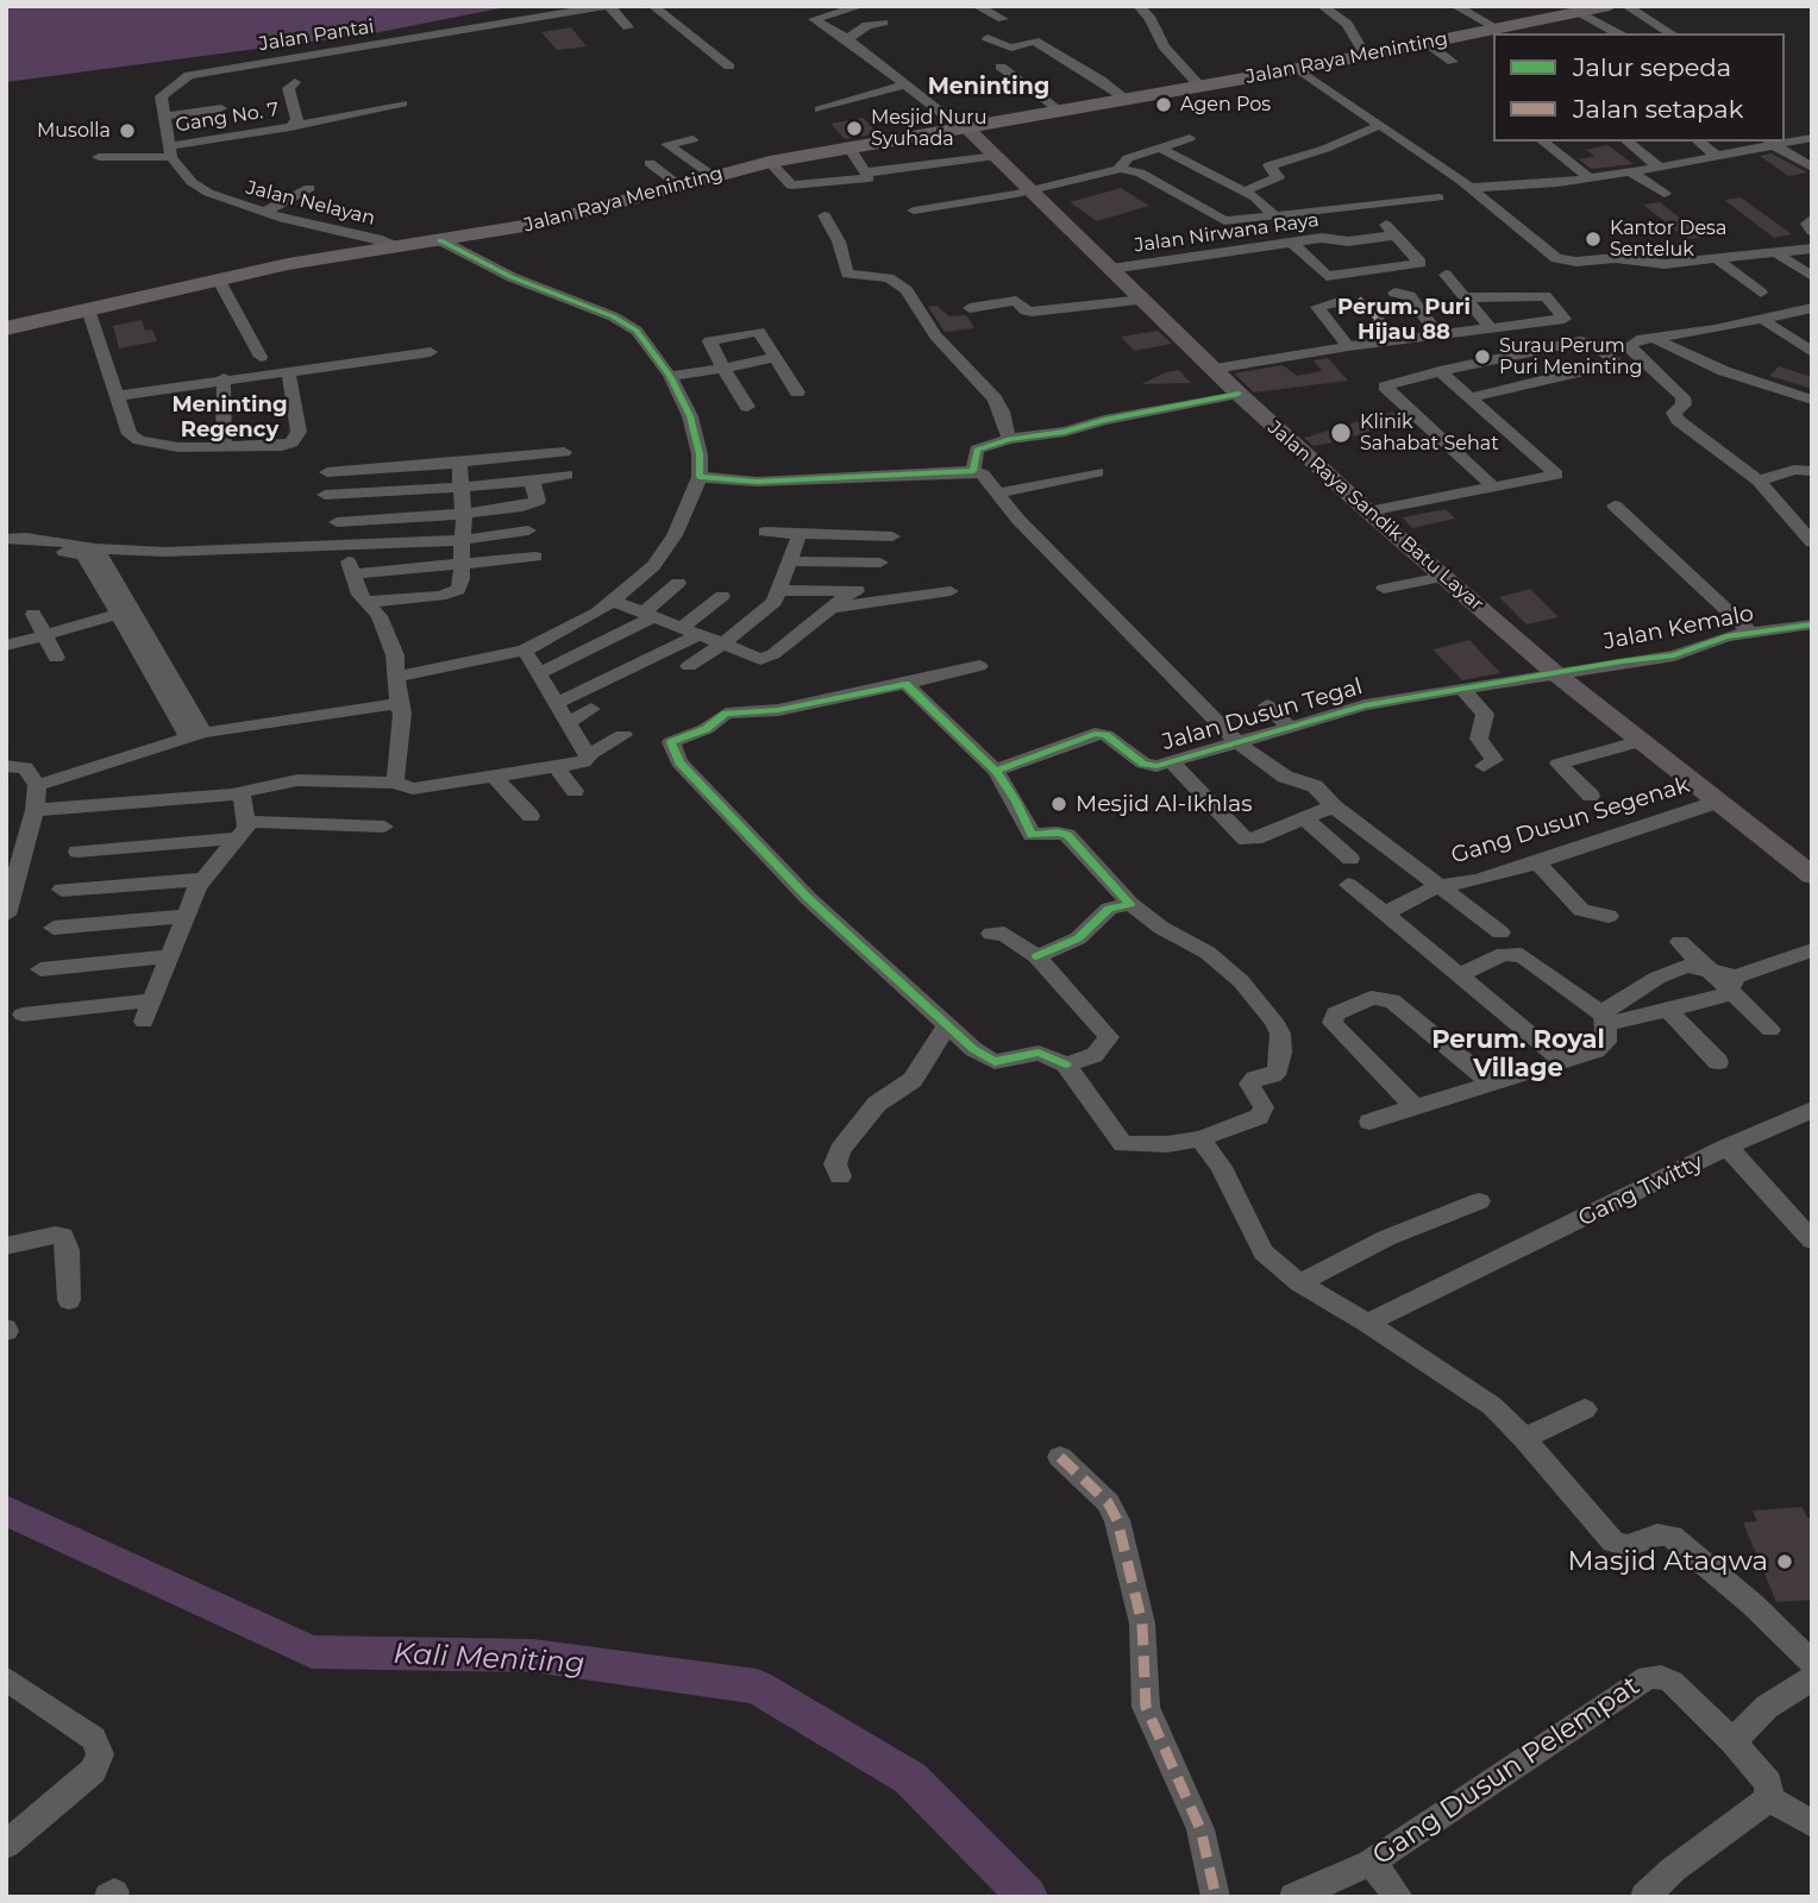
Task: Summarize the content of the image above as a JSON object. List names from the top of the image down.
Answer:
{
  "streets": {
    "highway": ["Jalan Raya Meninting"],
    "main road": ["Jalan Raya Sandik Batu Layar"],
    "street": [
      "Jalan Pantai",
      "Gang No. 7",
      "Jalan Nelayan",
      "Jalan Nirwana Raya",
      "Jalan Kemalo",
      "Jalan Dusun Tegal",
      "Gang Dusun Segenak",
      "Gang Twitty",
      "Gang Dusun Pelempat"
    ]
  },
  "crossings": [
    ["Jalan Raya Meninting", "Jalan Nelayan"],
    ["Jalan Raya Meninting", "Jalan Raya Sandik Batu Layar"],
    ["Gang No. 7", "Jalan Nelayan"],
    ["Jalan Nirwana Raya", "Jalan Raya Sandik Batu Layar"],
    ["Jalan Raya Sandik Batu Layar", "Jalan Kemalo"],
    ["Jalan Raya Sandik Batu Layar", "Jalan Dusun Tegal"],
    ["Jalan Raya Sandik Batu Layar", "Gang Dusun Segenak"],
    ["Jalan Kemalo", "Jalan Dusun Tegal"]
  ],
  "districts": [
    "Meninting",
    "Perum. Puri Hijau 88",
    "Meninting Regency",
    "Perum. Royal Village"
  ],
  "water": ["Kali Meniting"],
  "places": [
    "Agen Pos",
    "Mesjid Nuru Syuhada",
    "Musolla",
    "Kantor Desa Senteluk",
    "Surau Perum Puri Meninting",
    "Klinik Sahabat Sehat",
    "Mesjid Al-Ikhlas",
    "Masjid Ataqwa"
  ],
  "legend": ["Jalur sepeda", "Jalan setapak"]
}
